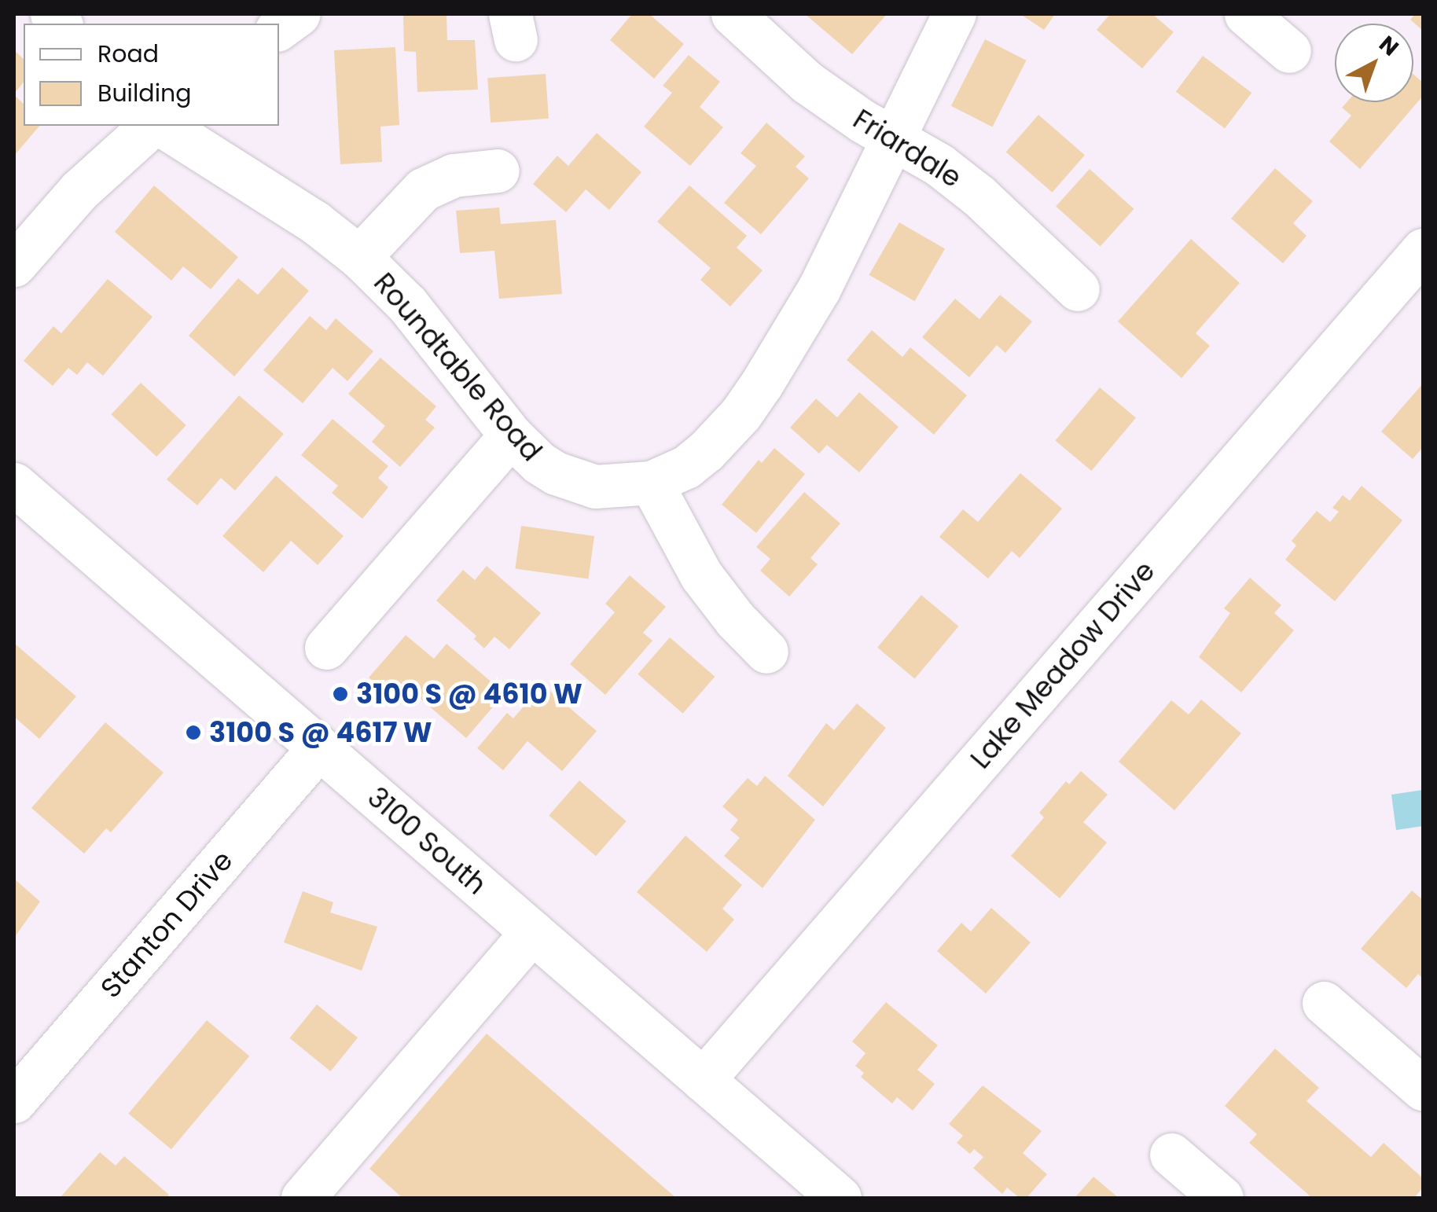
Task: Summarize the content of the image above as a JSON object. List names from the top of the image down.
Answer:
{
  "streets": {
    "street": [
      "Friardale",
      "Roundtable Road",
      "Lake Meadow Drive",
      "3100 South",
      "Stanton Drive"
    ]
  },
  "crossings": [
    ["Friardale", "Roundtable Road"],
    ["Lake Meadow Drive", "3100 South"],
    ["3100 South", "Stanton Drive"]
  ],
  "places": ["3100 S @ 4610 W", "3100 S @ 4617 W"],
  "legend": ["Road", "Building"],
  "north": "top right"
}
